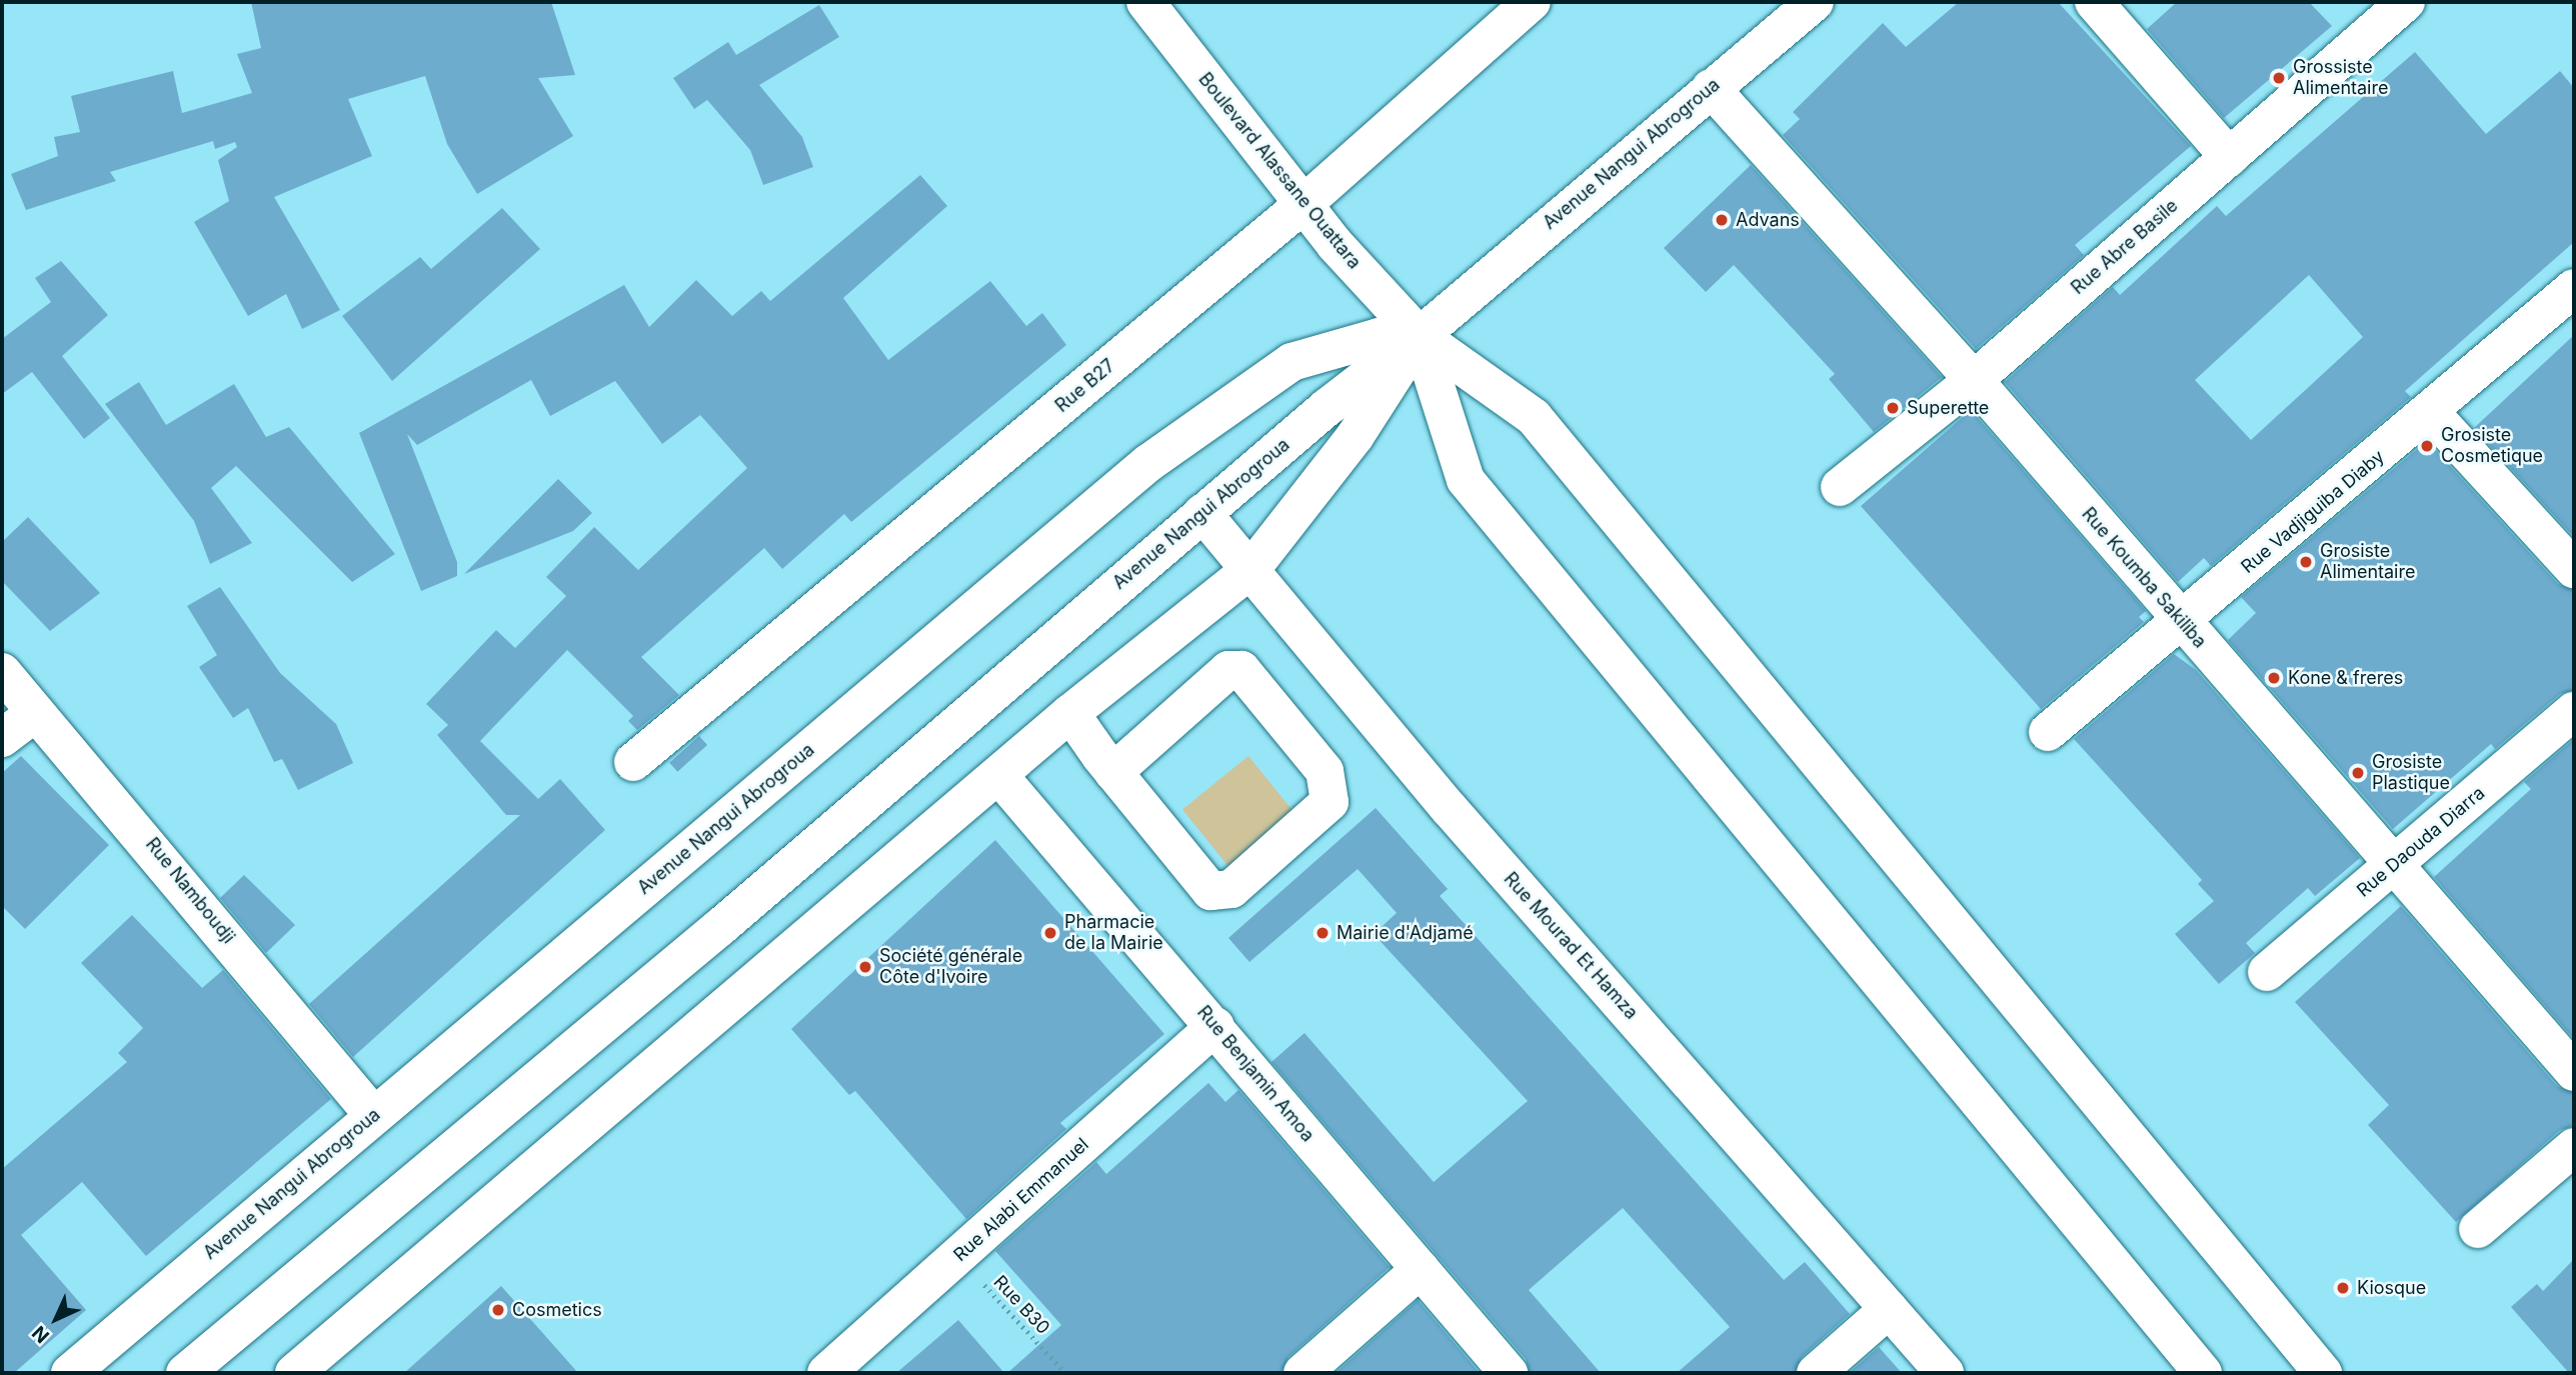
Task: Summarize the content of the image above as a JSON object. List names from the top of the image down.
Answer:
{
  "streets": {
    "main road": [
      "Avenue Nangui Abrogroua",
      "Boulevard Alassane Ouattara",
      "Rue Abre Basile",
      "Rue B27",
      "Rue Vadjiguiba Diaby",
      "Rue Koumba Sakiliba",
      "Rue Daouda Diarra",
      "Rue Namboudji",
      "Rue Mourad Et Hamza",
      "Rue Benjamin Amoa",
      "Rue Alabi Emmanuel"
    ],
    "path": ["Rue B30"]
  },
  "crossings": [
    ["Avenue Nangui Abrogroua", "Boulevard Alassane Ouattara"],
    ["Avenue Nangui Abrogroua", "Rue Koumba Sakiliba"],
    ["Avenue Nangui Abrogroua", "Rue Namboudji"],
    ["Avenue Nangui Abrogroua", "Rue Mourad Et Hamza"],
    ["Avenue Nangui Abrogroua", "Rue Benjamin Amoa"],
    ["Boulevard Alassane Ouattara", "Rue B27"],
    ["Rue Abre Basile", "Rue Koumba Sakiliba"],
    ["Rue Vadjiguiba Diaby", "Rue Koumba Sakiliba"],
    ["Rue Koumba Sakiliba", "Rue Daouda Diarra"],
    ["Rue Benjamin Amoa", "Rue Alabi Emmanuel"],
    ["Rue Alabi Emmanuel", "Rue B30"]
  ],
  "places": [
    "Grossiste Alimentaire",
    "Advans",
    "Superette",
    "Grosiste Cosmetique",
    "Grosiste Alimentaire",
    "Kone & freres",
    "Grosiste Plastique",
    "Pharmacie de la Mairie",
    "Mairie d'Adjamé",
    "Société générale Côte d'Ivoire",
    "Kiosque",
    "Cosmetics"
  ],
  "north": "bottom left"
}
